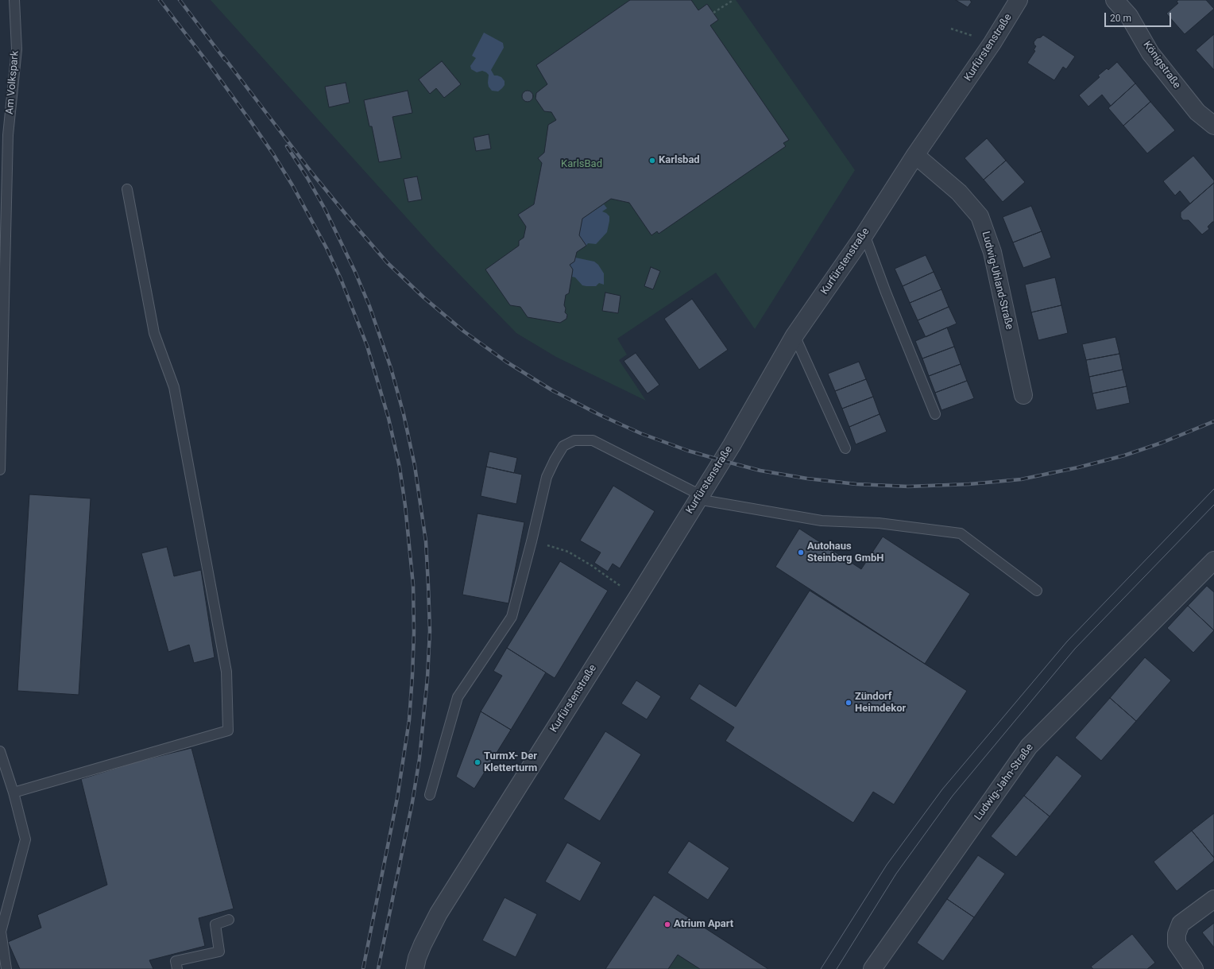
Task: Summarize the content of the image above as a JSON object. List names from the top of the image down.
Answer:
{
  "streets": {
    "street": [
      "Kurfürstenstraße",
      "Königstraße",
      "Ludwig-Uhland-Straße",
      "Ludwig-Jahn-Straße"
    ],
    "lane": ["Am Volkspark"]
  },
  "crossings": [
    ["Kurfürstenstraße", "Ludwig-Uhland-Straße"]
  ],
  "parks": ["KarlsBad"],
  "places": [
    "Karlsbad",
    "Autohaus Steinberg GmbH",
    "Zündorf Heimdekor",
    "TurmX- Der Kletterturm",
    "Atrium Apart"
  ],
  "scale_bar": "20 m"
}
